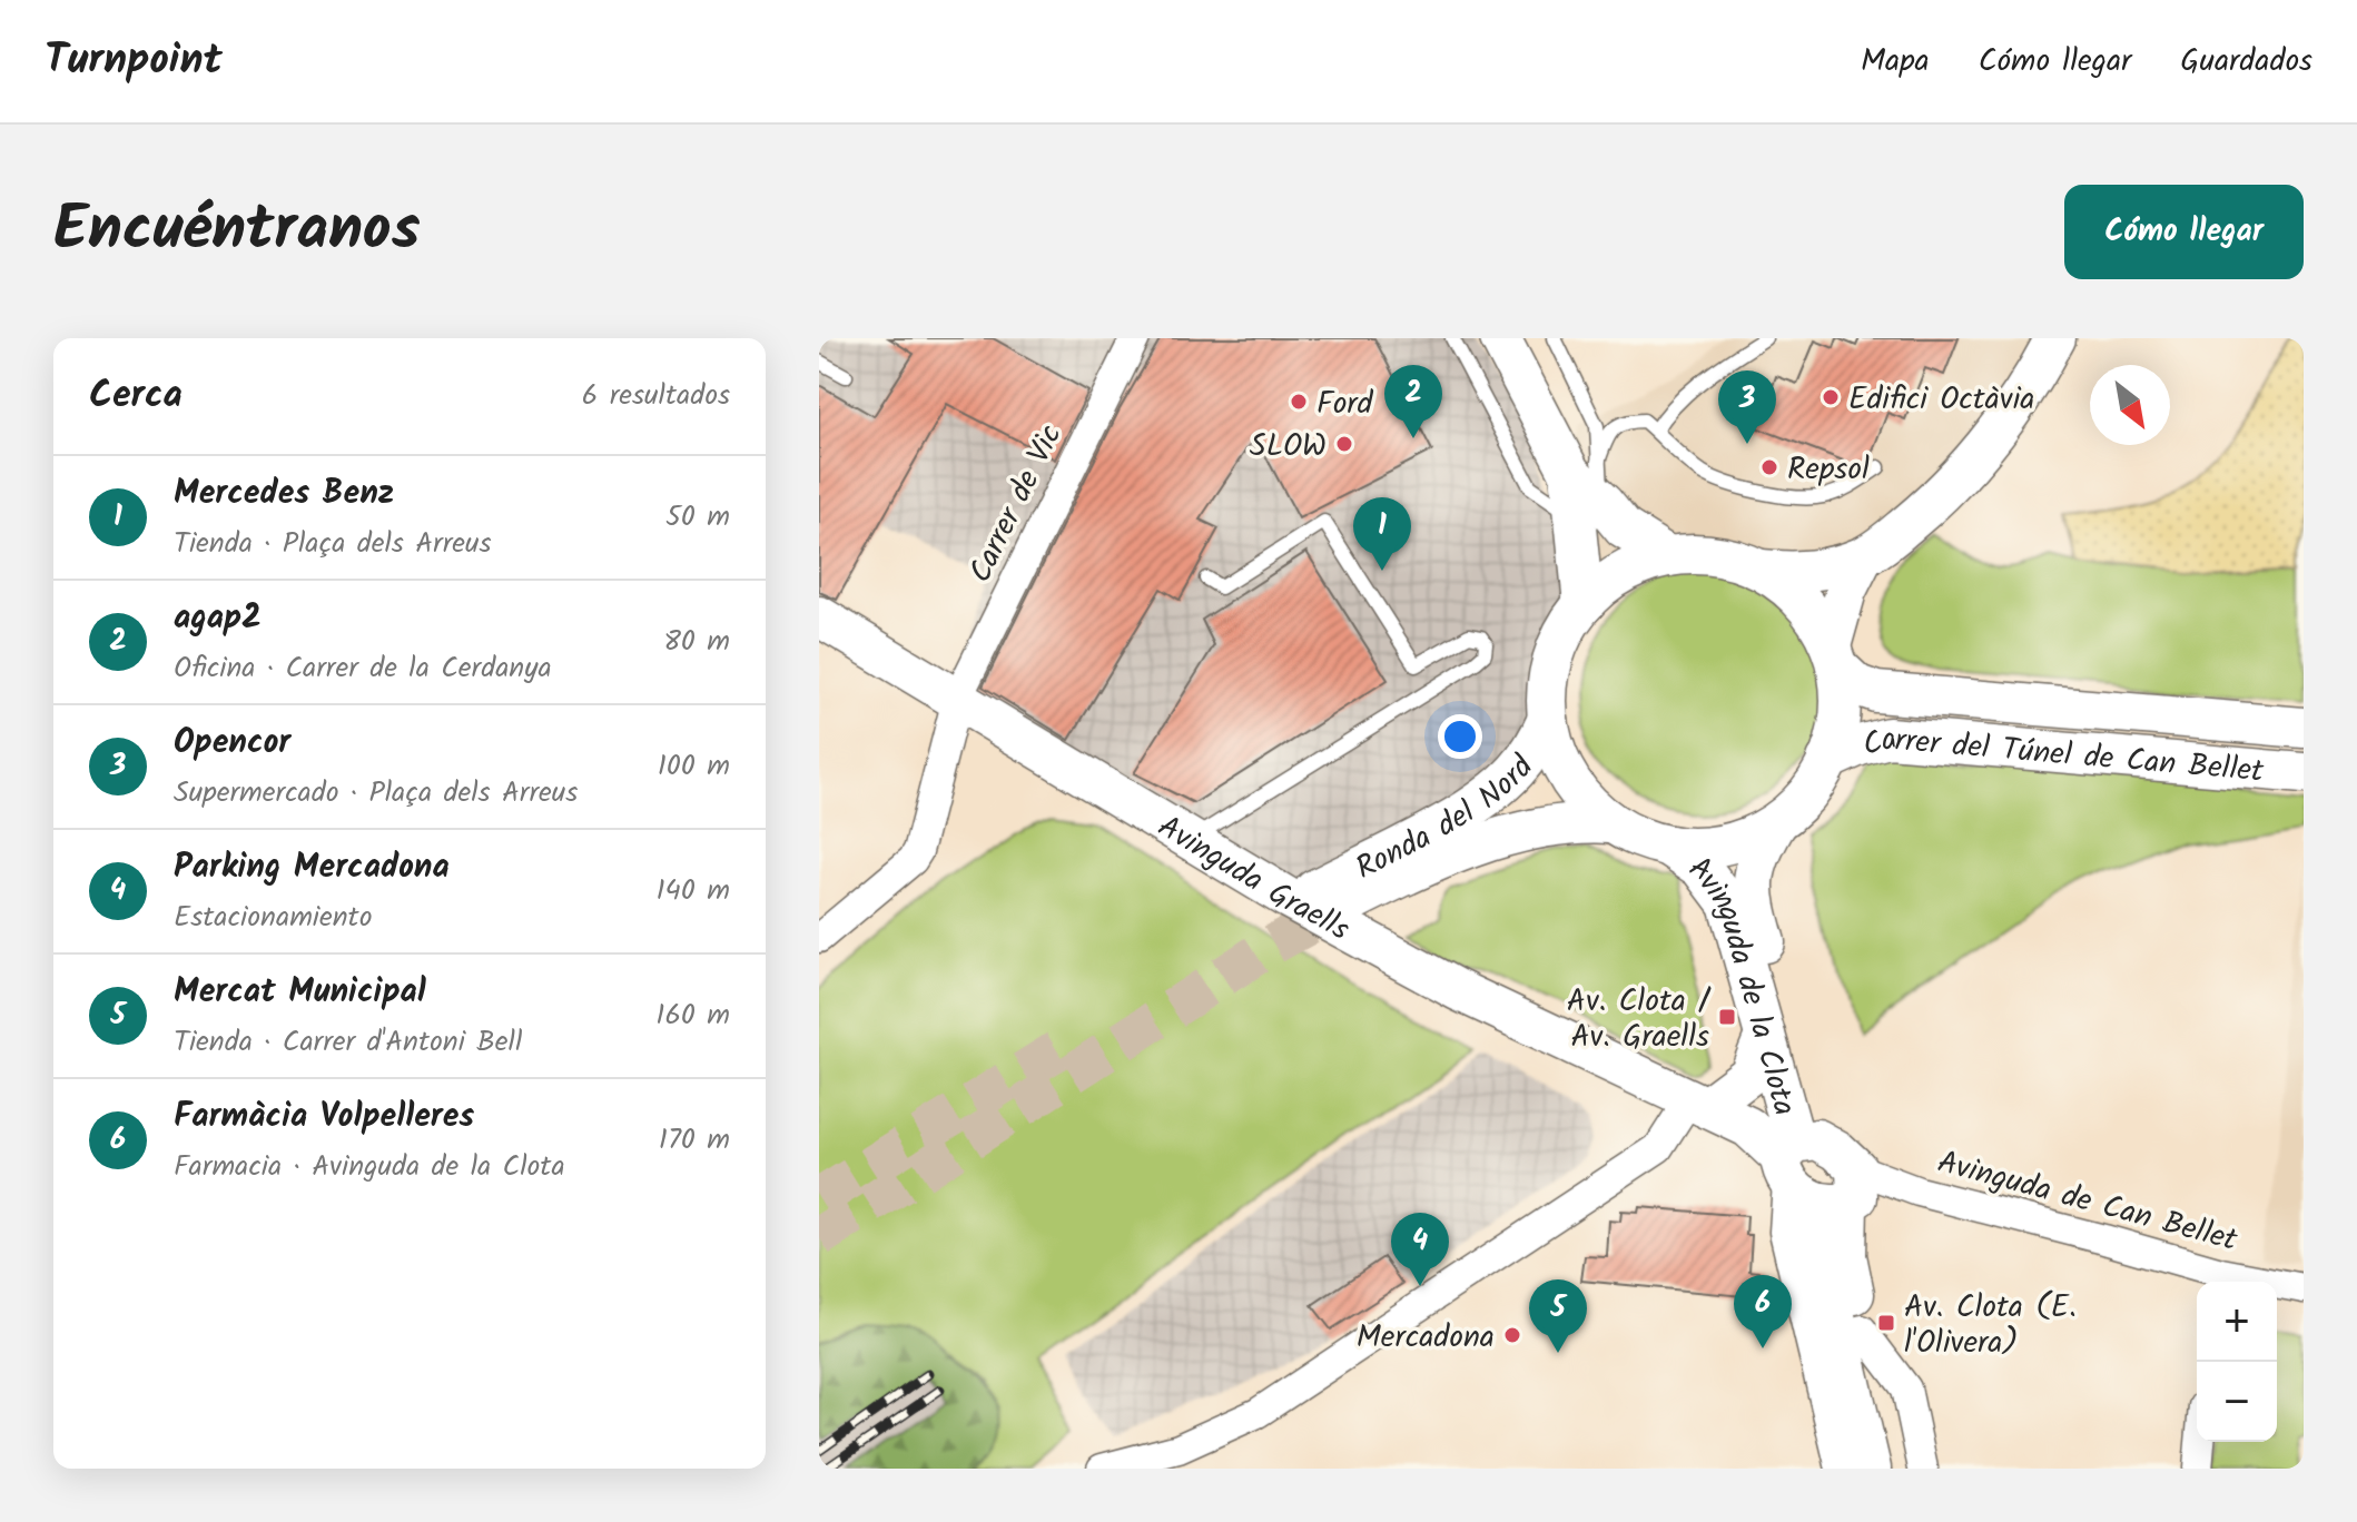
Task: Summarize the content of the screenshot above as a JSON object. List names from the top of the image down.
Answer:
{
  "streets": {
    "street": [
      "Carrer de Vic",
      "Carrer del Túnel de Can Bellet",
      "Ronda del Nord",
      "Avinguda Graells",
      "Avinguda de la Clota",
      "Avinguda de Can Bellet"
    ]
  },
  "crossings": [
    ["Carrer de Vic", "Avinguda Graells"],
    ["Carrer del Túnel de Can Bellet", "Ronda del Nord"],
    ["Carrer del Túnel de Can Bellet", "Avinguda de la Clota"],
    ["Ronda del Nord", "Avinguda de la Clota"],
    ["Avinguda Graells", "Avinguda de la Clota"],
    ["Avinguda Graells", "Avinguda de Can Bellet"]
  ],
  "places": {
    "other": [
      "Edifici Octàvia",
      "Ford",
      "SLOW",
      "Repsol",
      "Mercadona"
    ],
    "transit": ["Av. Clota / Av. Graells", "Av. Clota (E. l'Olivera)"]
  },
  "north": "bottom right",
  "page": {
    "header": "Turnpoint",
    "nav": ["Mapa", "Cómo llegar", "Guardados"],
    "title": "Encuéntranos",
    "buttons": "Cómo llegar",
    "heading": ["Cerca", "6 resultados"],
    "pins": [
      "2",
      "3",
      "1",
      "4",
      "6",
      "5"
    ],
    "list": [
      {
        "mark": "1",
        "name": "Mercedes Benz",
        "note": "Tienda · Plaça dels Arreus",
        "value": "50 m"
      },
      {
        "mark": "2",
        "name": "agap2",
        "note": "Oficina · Carrer de la Cerdanya",
        "value": "80 m"
      },
      {
        "mark": "3",
        "name": "Opencor",
        "note": "Supermercado · Plaça dels Arreus",
        "value": "100 m"
      },
      {
        "mark": "4",
        "name": "Parking Mercadona",
        "note": "Estacionamiento",
        "value": "140 m"
      },
      {
        "mark": "5",
        "name": "Mercat Municipal",
        "note": "Tienda · Carrer d'Antoni Bell",
        "value": "160 m"
      },
      {
        "mark": "6",
        "name": "Farmàcia Volpelleres",
        "note": "Farmacia · Avinguda de la Clota",
        "value": "170 m"
      }
    ],
    "map_buttons": ["+", "−"]
  }
}
